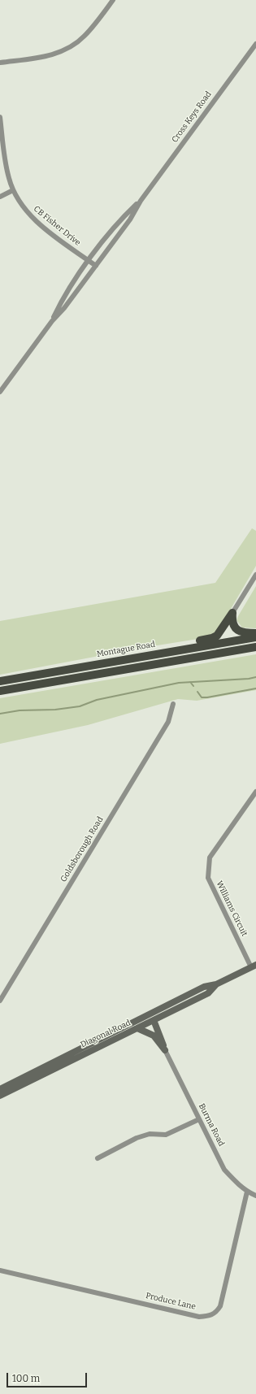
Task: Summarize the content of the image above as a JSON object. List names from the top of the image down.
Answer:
{
  "streets": {
    "main road": ["Montague Road"],
    "street": [
      "Cross Keys Road",
      "CB Fisher Drive",
      "Goldsborough Road",
      "Williams Circuit",
      "Diagonal Road",
      "Burma Road",
      "Produce Lane"
    ]
  },
  "crossings": [
    ["Cross Keys Road", "CB Fisher Drive"],
    ["Williams Circuit", "Diagonal Road"],
    ["Burma Road", "Produce Lane"]
  ],
  "scale_bar": "100 m"
}
